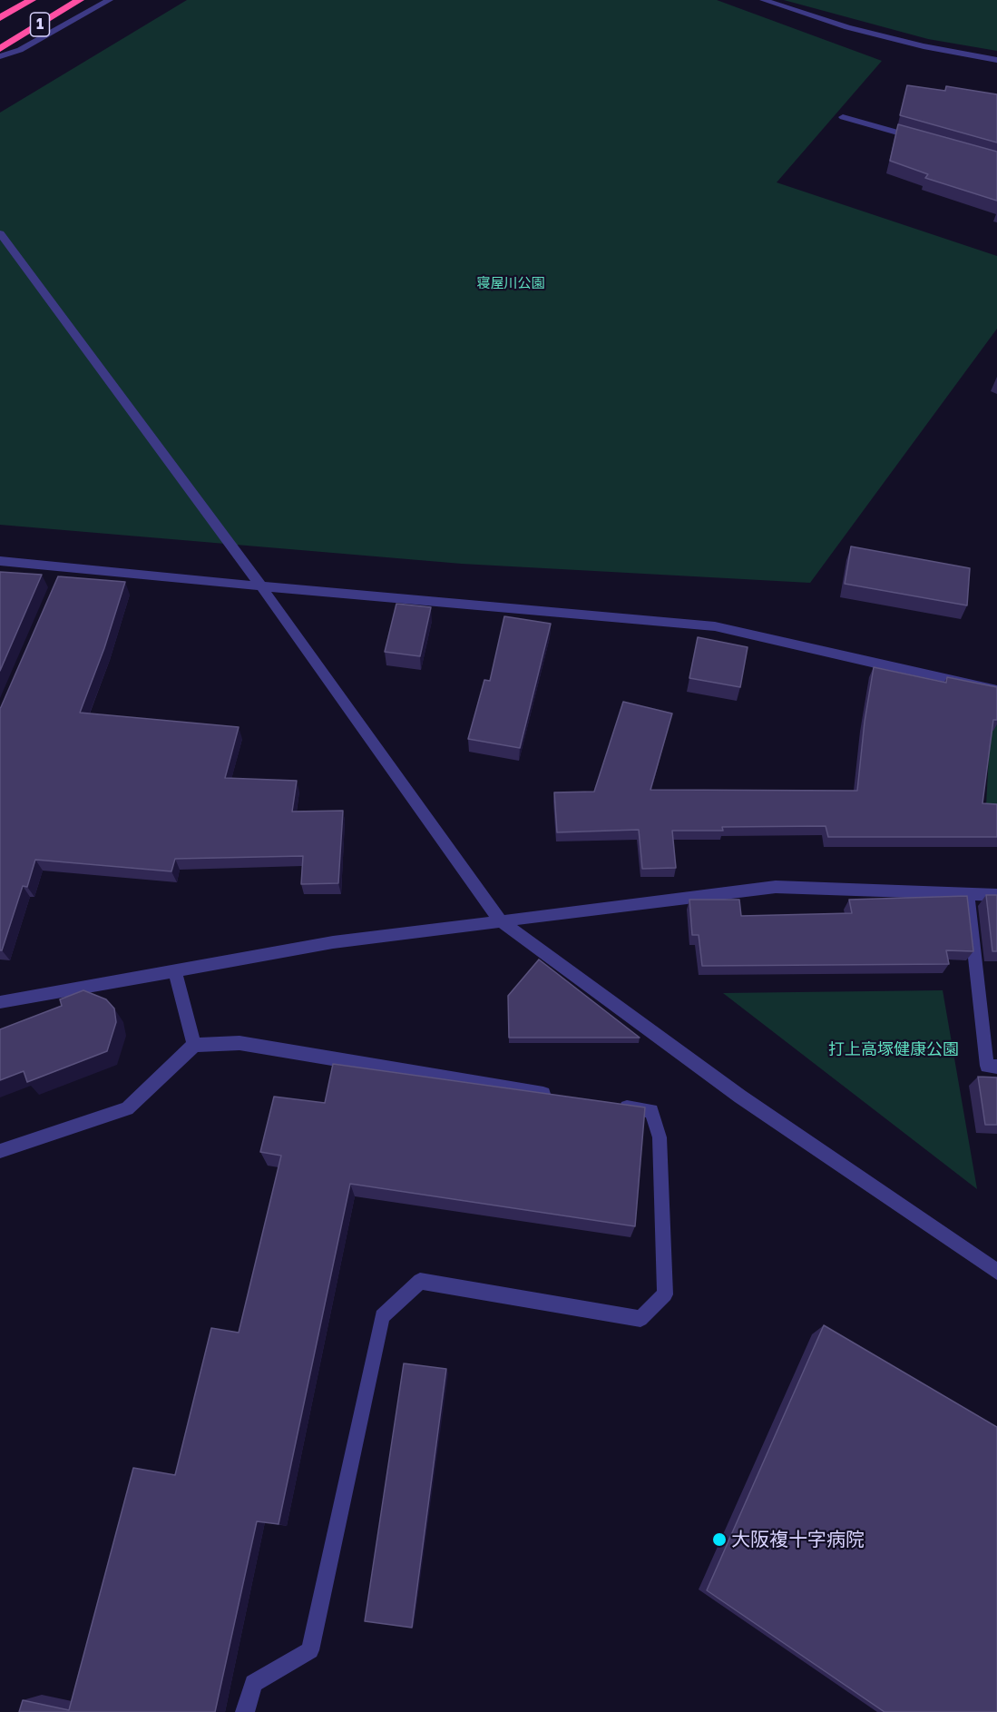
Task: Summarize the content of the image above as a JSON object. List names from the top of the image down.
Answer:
{
  "streets": {
    "highway": ["1"]
  },
  "parks": ["寝屋川公園", "打上高塚健康公園"],
  "places": ["大阪複十字病院"]
}
